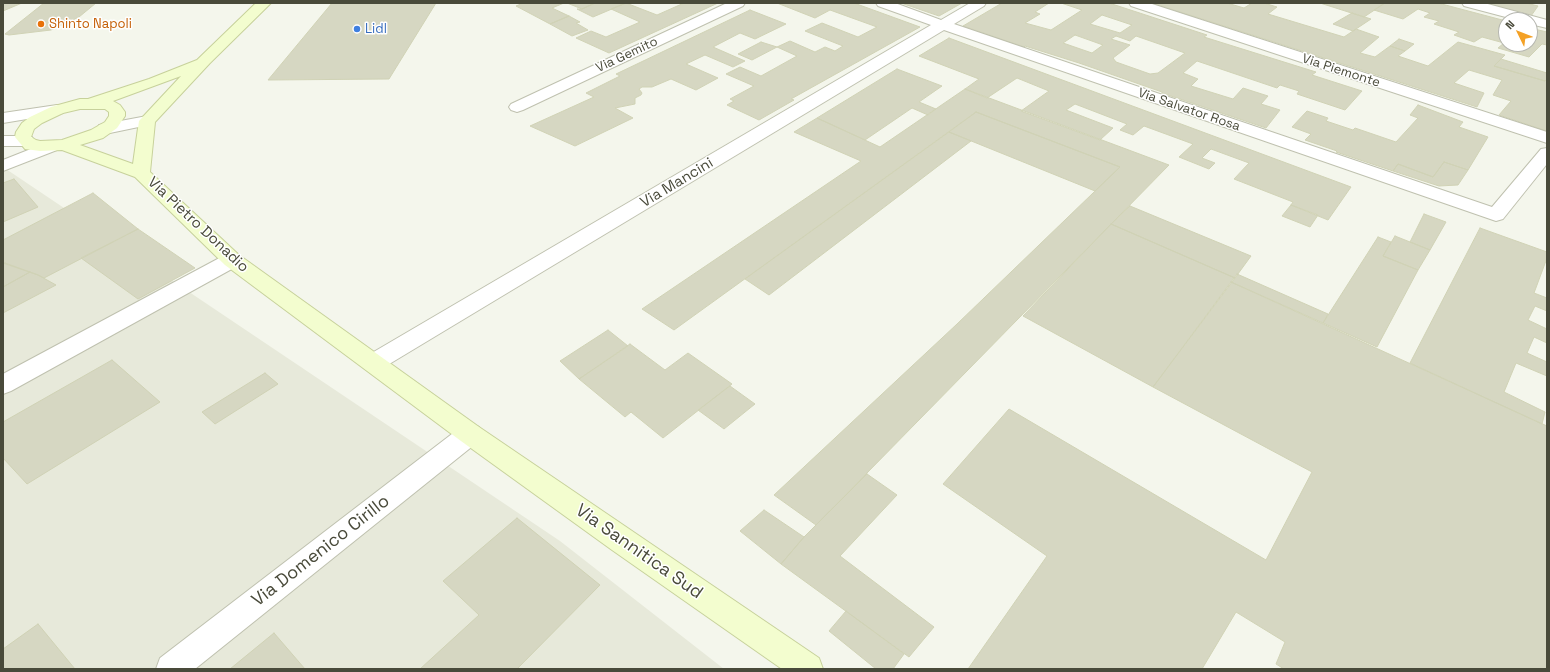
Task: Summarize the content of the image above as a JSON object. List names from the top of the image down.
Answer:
{
  "streets": {
    "main road": ["Via Pietro Donadio", "Via Sannitica Sud"],
    "street": [
      "Via Gemito",
      "Via Piemonte",
      "Via Salvator Rosa",
      "Via Mancini",
      "Via Domenico Cirillo"
    ]
  },
  "crossings": [
    ["Via Salvator Rosa", "Via Mancini"],
    ["Via Mancini", "Via Pietro Donadio"],
    ["Via Pietro Donadio", "Via Domenico Cirillo"],
    ["Via Pietro Donadio", "Via Sannitica Sud"],
    ["Via Domenico Cirillo", "Via Sannitica Sud"]
  ],
  "places": ["Shinto Napoli", "Lidl"],
  "north": "top left"
}
